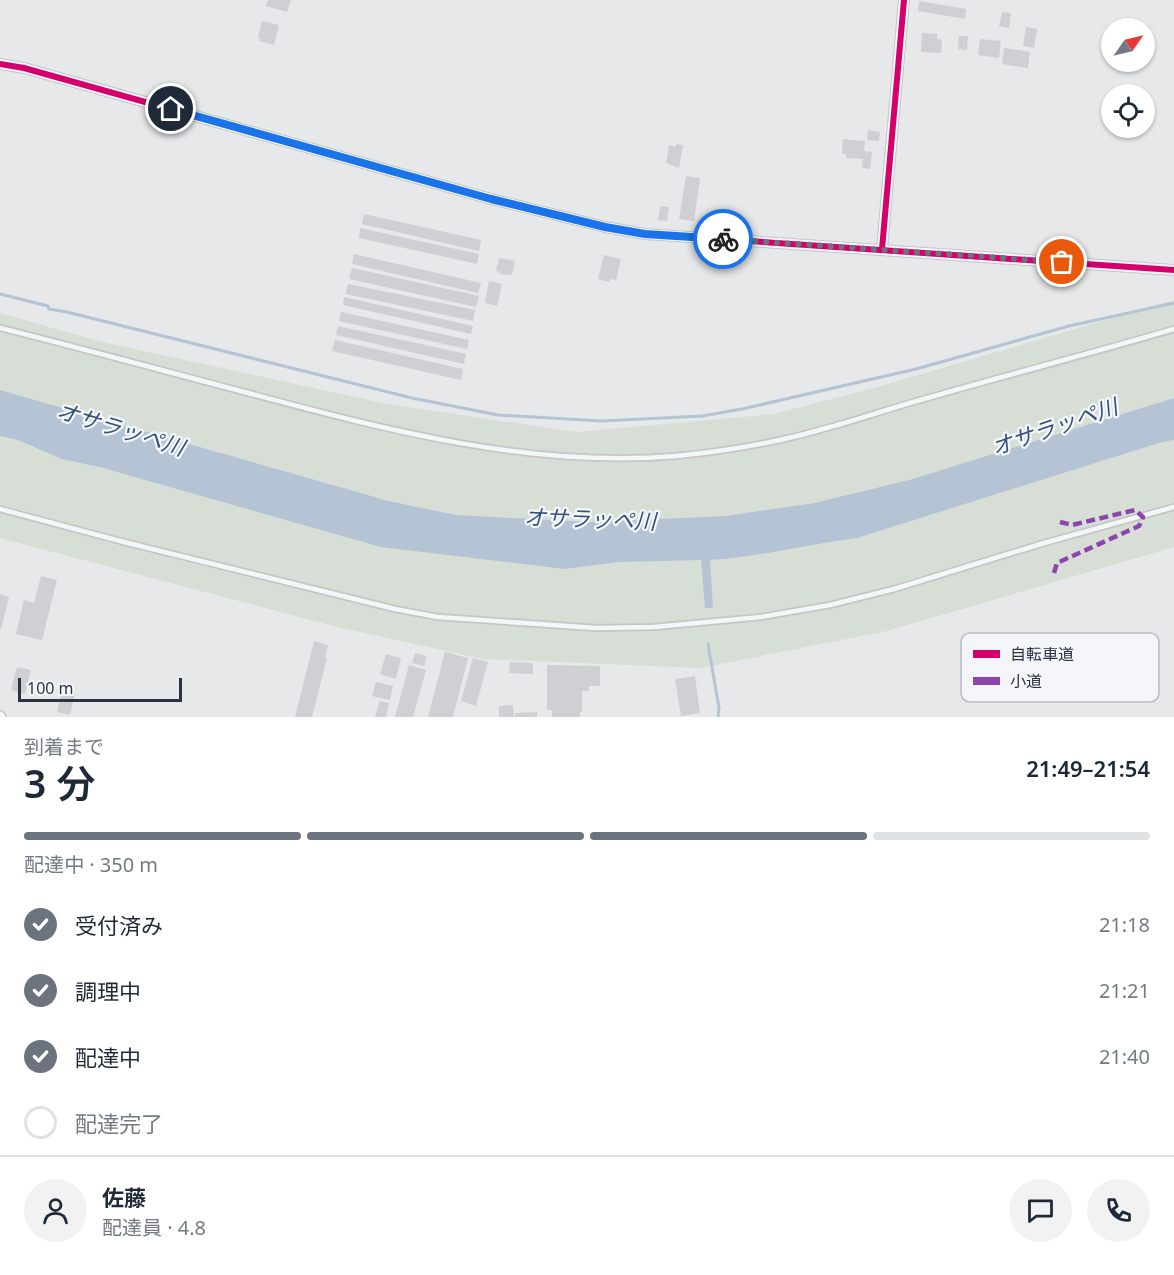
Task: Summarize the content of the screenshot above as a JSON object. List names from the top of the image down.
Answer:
{
  "water": ["オサラッペ川"],
  "legend": ["自転車道", "小道"],
  "scale_bar": "100 m",
  "north": "top right",
  "page": {
    "scale": "100 m",
    "heading": ["3 分", "到着まで", "21:49–21:54"],
    "panel": ["佐藤", "配達員 · 4.8"],
    "bar": "配達中 · 350 m",
    "list": [
      ["受付済み", "21:18"],
      ["調理中", "21:21"],
      ["配達中", "21:40"],
      "配達完了"
    ]
  }
}
